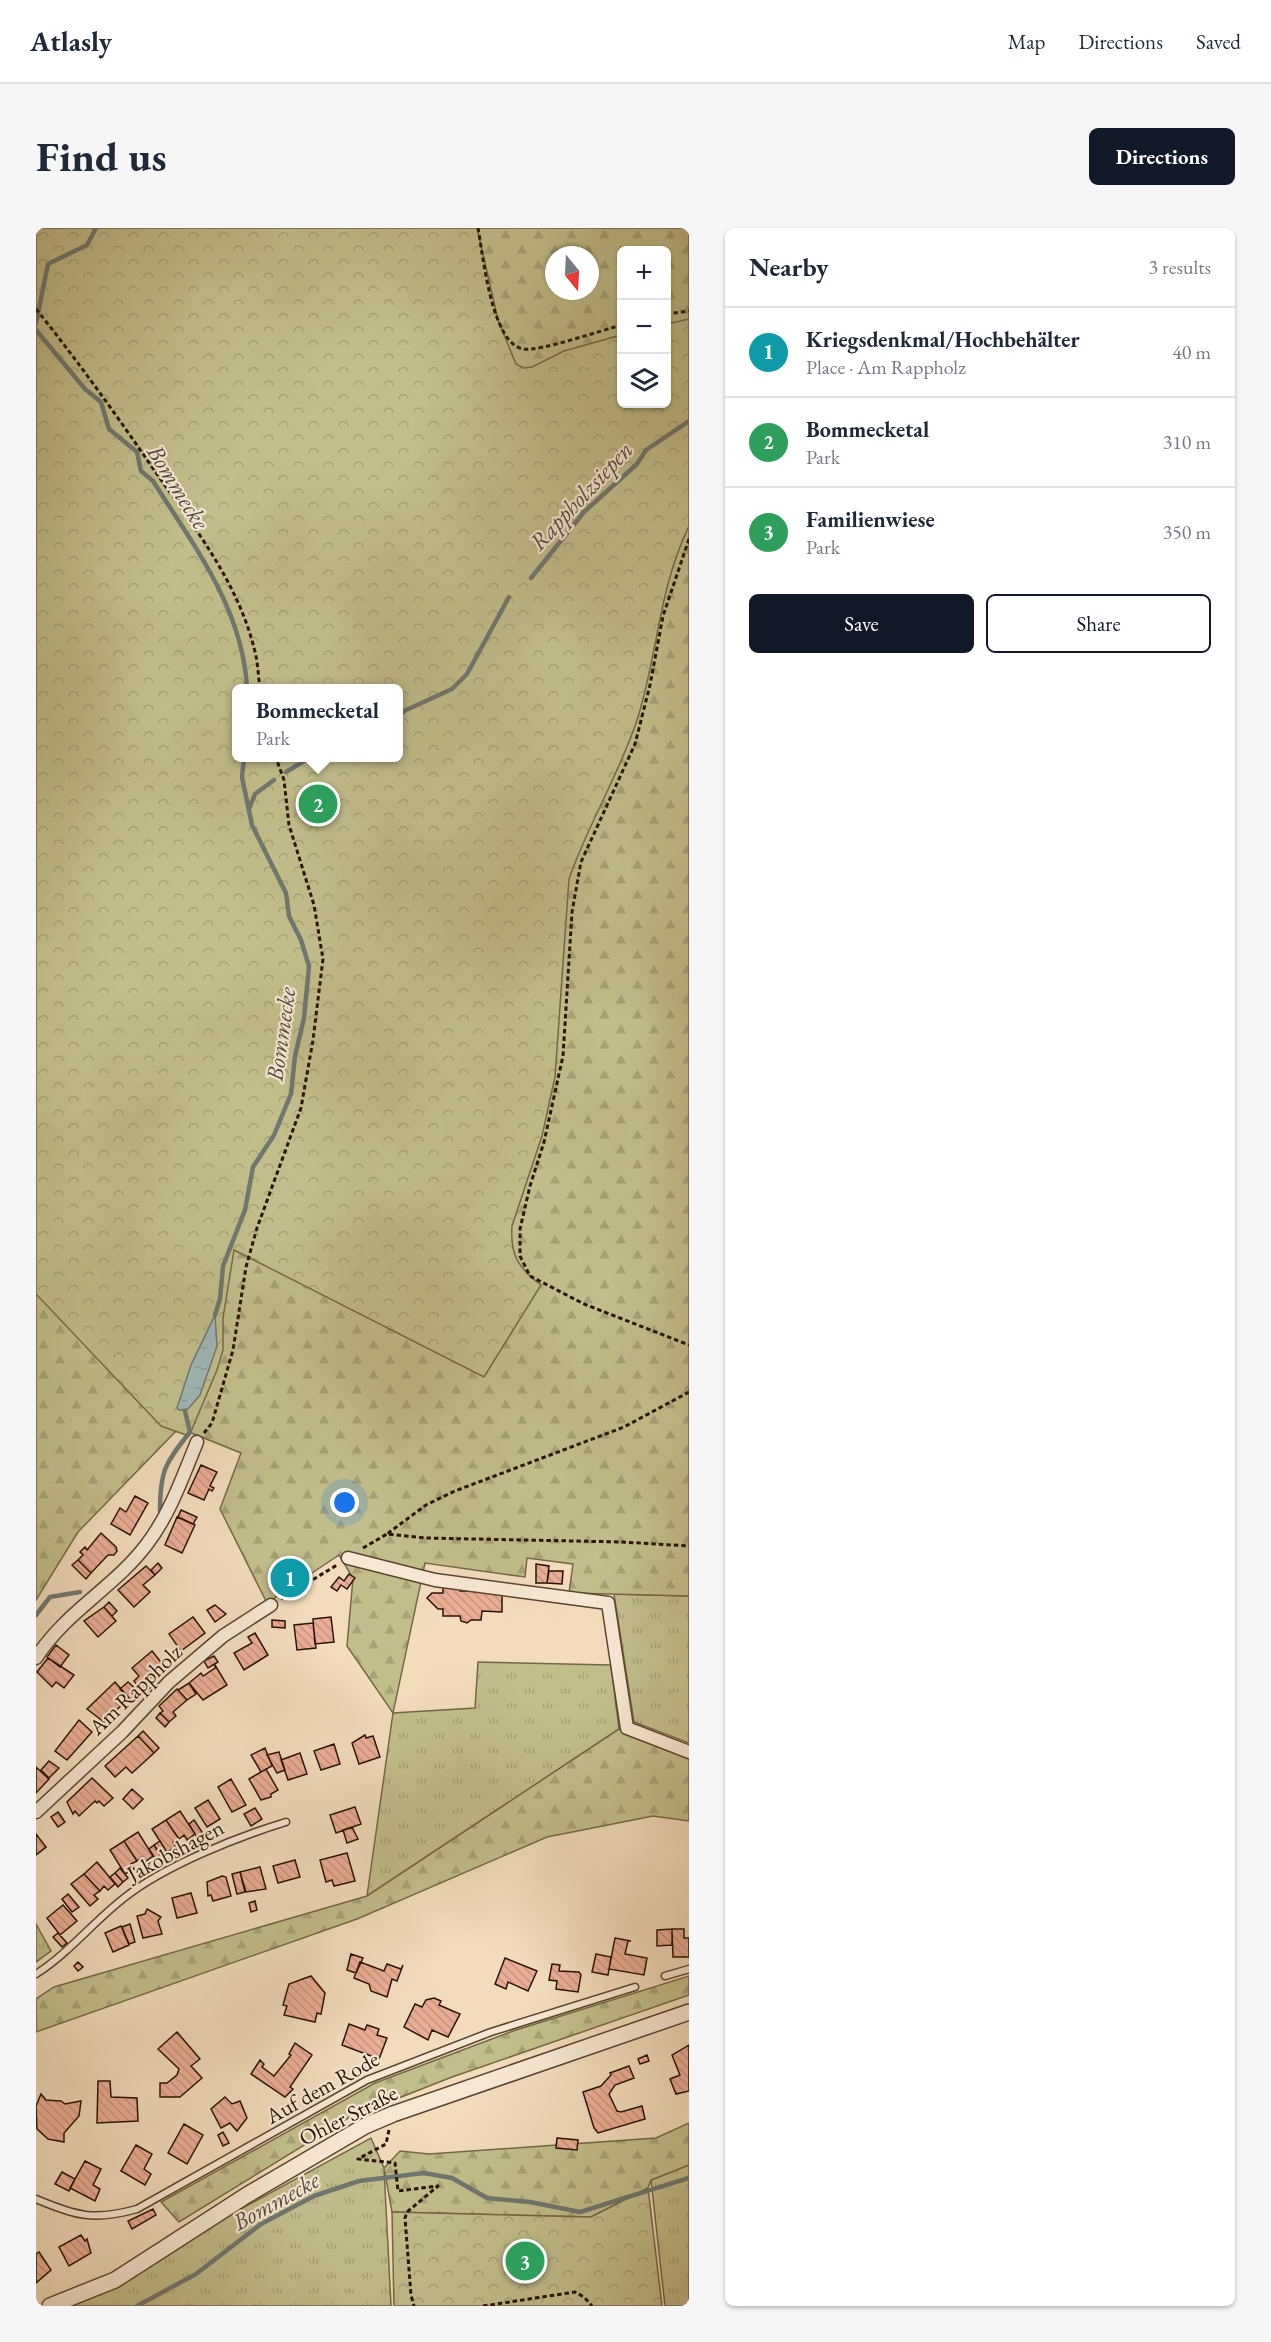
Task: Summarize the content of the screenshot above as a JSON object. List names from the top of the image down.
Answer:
{
  "streets": {
    "street": ["Am Rappholz", "Ohler Straße"],
    "lane": ["Jakobshagen", "Auf dem Rode"]
  },
  "water": ["Bommecke", "Rappholzsiepen"],
  "north": "bottom",
  "page": {
    "header": "Atlasly",
    "nav": ["Map", "Directions", "Saved"],
    "buttons": [
      "Directions",
      ["Save", "Share"]
    ],
    "title": "Find us",
    "heading": ["Nearby", "3 results"],
    "map_buttons": ["+", "−"],
    "list": [
      {
        "mark": "1",
        "name": "Kriegsdenkmal/Hochbehälter",
        "note": "Place · Am Rappholz",
        "value": "40 m"
      },
      {
        "mark": "2",
        "name": "Bommecketal",
        "note": "Park",
        "value": "310 m"
      },
      {
        "mark": "3",
        "name": "Familienwiese",
        "note": "Park",
        "value": "350 m"
      }
    ],
    "popup": ["Bommecketal", "Park"],
    "pins": ["2", "1", "3"]
  }
}
